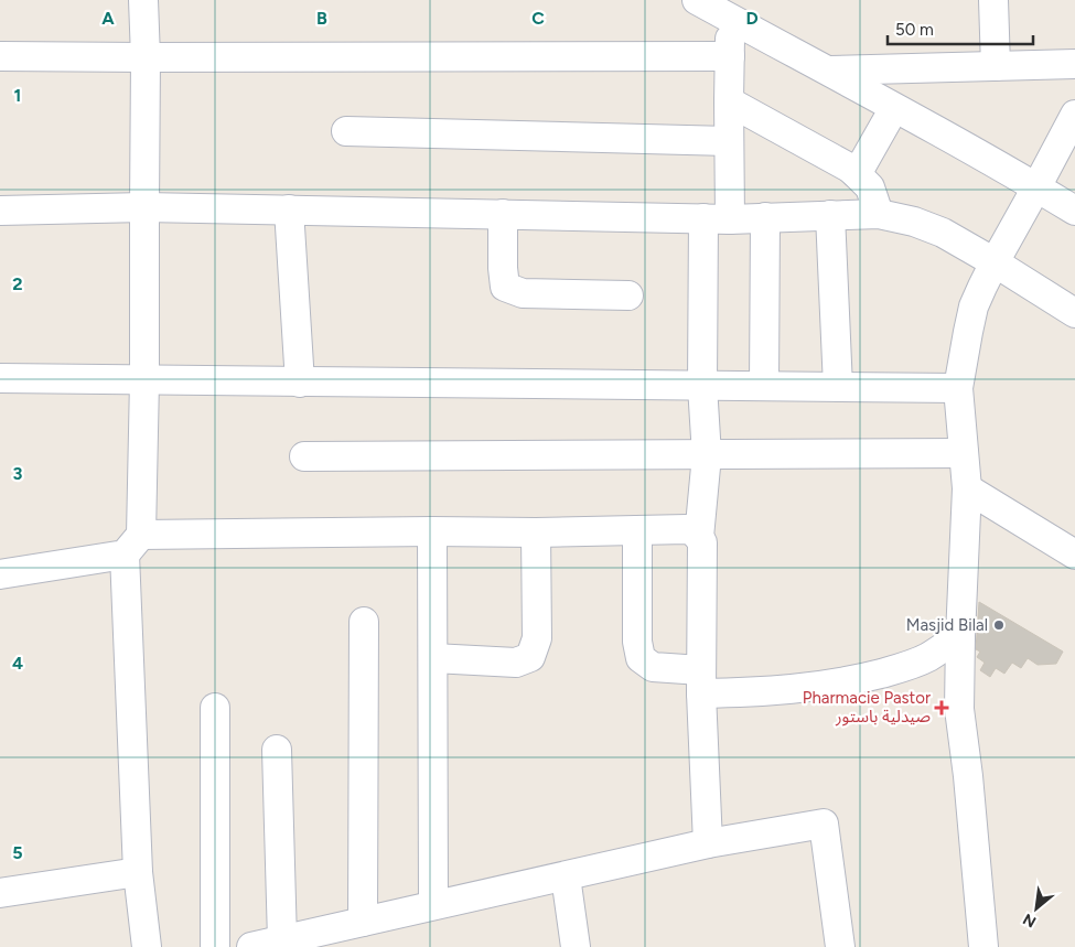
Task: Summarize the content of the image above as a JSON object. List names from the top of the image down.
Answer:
{
  "places": {
    "other": ["Masjid Bilal"],
    "health": ["Pharmacie Pastor صيدلية باستور"]
  },
  "scale_bar": "50 m",
  "north": "bottom left",
  "grid": {
    "columns": [
      "A",
      "B",
      "C",
      "D"
    ],
    "rows": [
      "1",
      "2",
      "3",
      "4",
      "5"
    ]
  }
}
